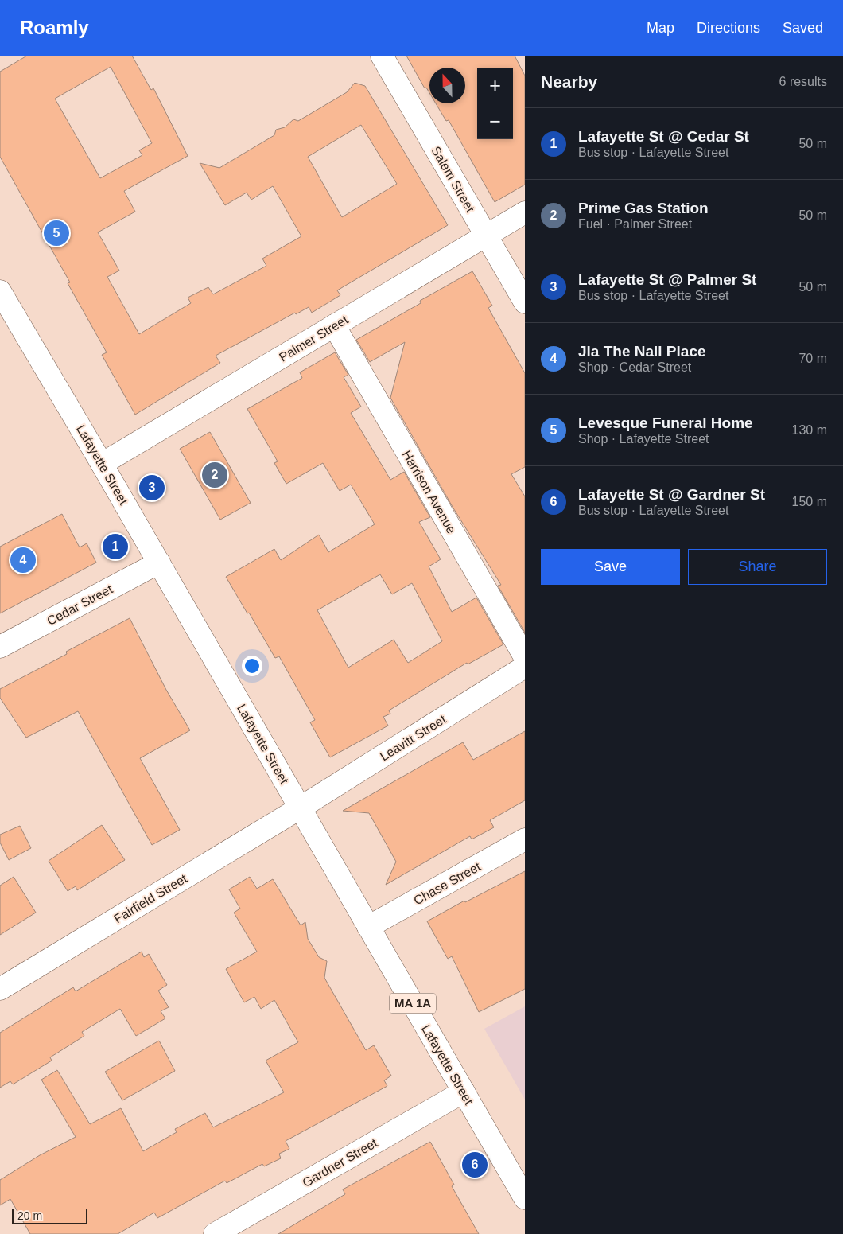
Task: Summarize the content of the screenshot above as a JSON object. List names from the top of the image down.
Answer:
{
  "streets": {
    "main road": [
      "Salem Street",
      "Palmer Street",
      "Lafayette Street",
      "Harrison Avenue",
      "Cedar Street",
      "Leavitt Street",
      "Chase Street",
      "Fairfield Street",
      "MA 1A",
      "Gardner Street"
    ]
  },
  "crossings": [
    ["Salem Street", "Palmer Street"],
    ["Palmer Street", "Lafayette Street"],
    ["Palmer Street", "Harrison Avenue"],
    ["Lafayette Street", "Cedar Street"],
    ["Lafayette Street", "Leavitt Street"],
    ["Lafayette Street", "Chase Street"],
    ["Lafayette Street", "Fairfield Street"],
    ["Lafayette Street", "Gardner Street"],
    ["Leavitt Street", "Fairfield Street"]
  ],
  "scale_bar": "20 m",
  "north": "top",
  "page": {
    "header": "Roamly",
    "nav": ["Map", "Directions", "Saved"],
    "heading": ["Nearby", "6 results"],
    "map_buttons": ["+", "−"],
    "list": [
      {
        "mark": "1",
        "name": "Lafayette St @ Cedar St",
        "note": "Bus stop · Lafayette Street",
        "value": "50 m"
      },
      {
        "mark": "2",
        "name": "Prime Gas Station",
        "note": "Fuel · Palmer Street",
        "value": "50 m"
      },
      {
        "mark": "3",
        "name": "Lafayette St @ Palmer St",
        "note": "Bus stop · Lafayette Street",
        "value": "50 m"
      },
      {
        "mark": "4",
        "name": "Jia The Nail Place",
        "note": "Shop · Cedar Street",
        "value": "70 m"
      },
      {
        "mark": "5",
        "name": "Levesque Funeral Home",
        "note": "Shop · Lafayette Street",
        "value": "130 m"
      },
      {
        "mark": "6",
        "name": "Lafayette St @ Gardner St",
        "note": "Bus stop · Lafayette Street",
        "value": "150 m"
      }
    ],
    "pins": [
      "5",
      "2",
      "3",
      "1",
      "4",
      "6"
    ],
    "buttons": ["Save", "Share"],
    "scale": "20 m"
  }
}
